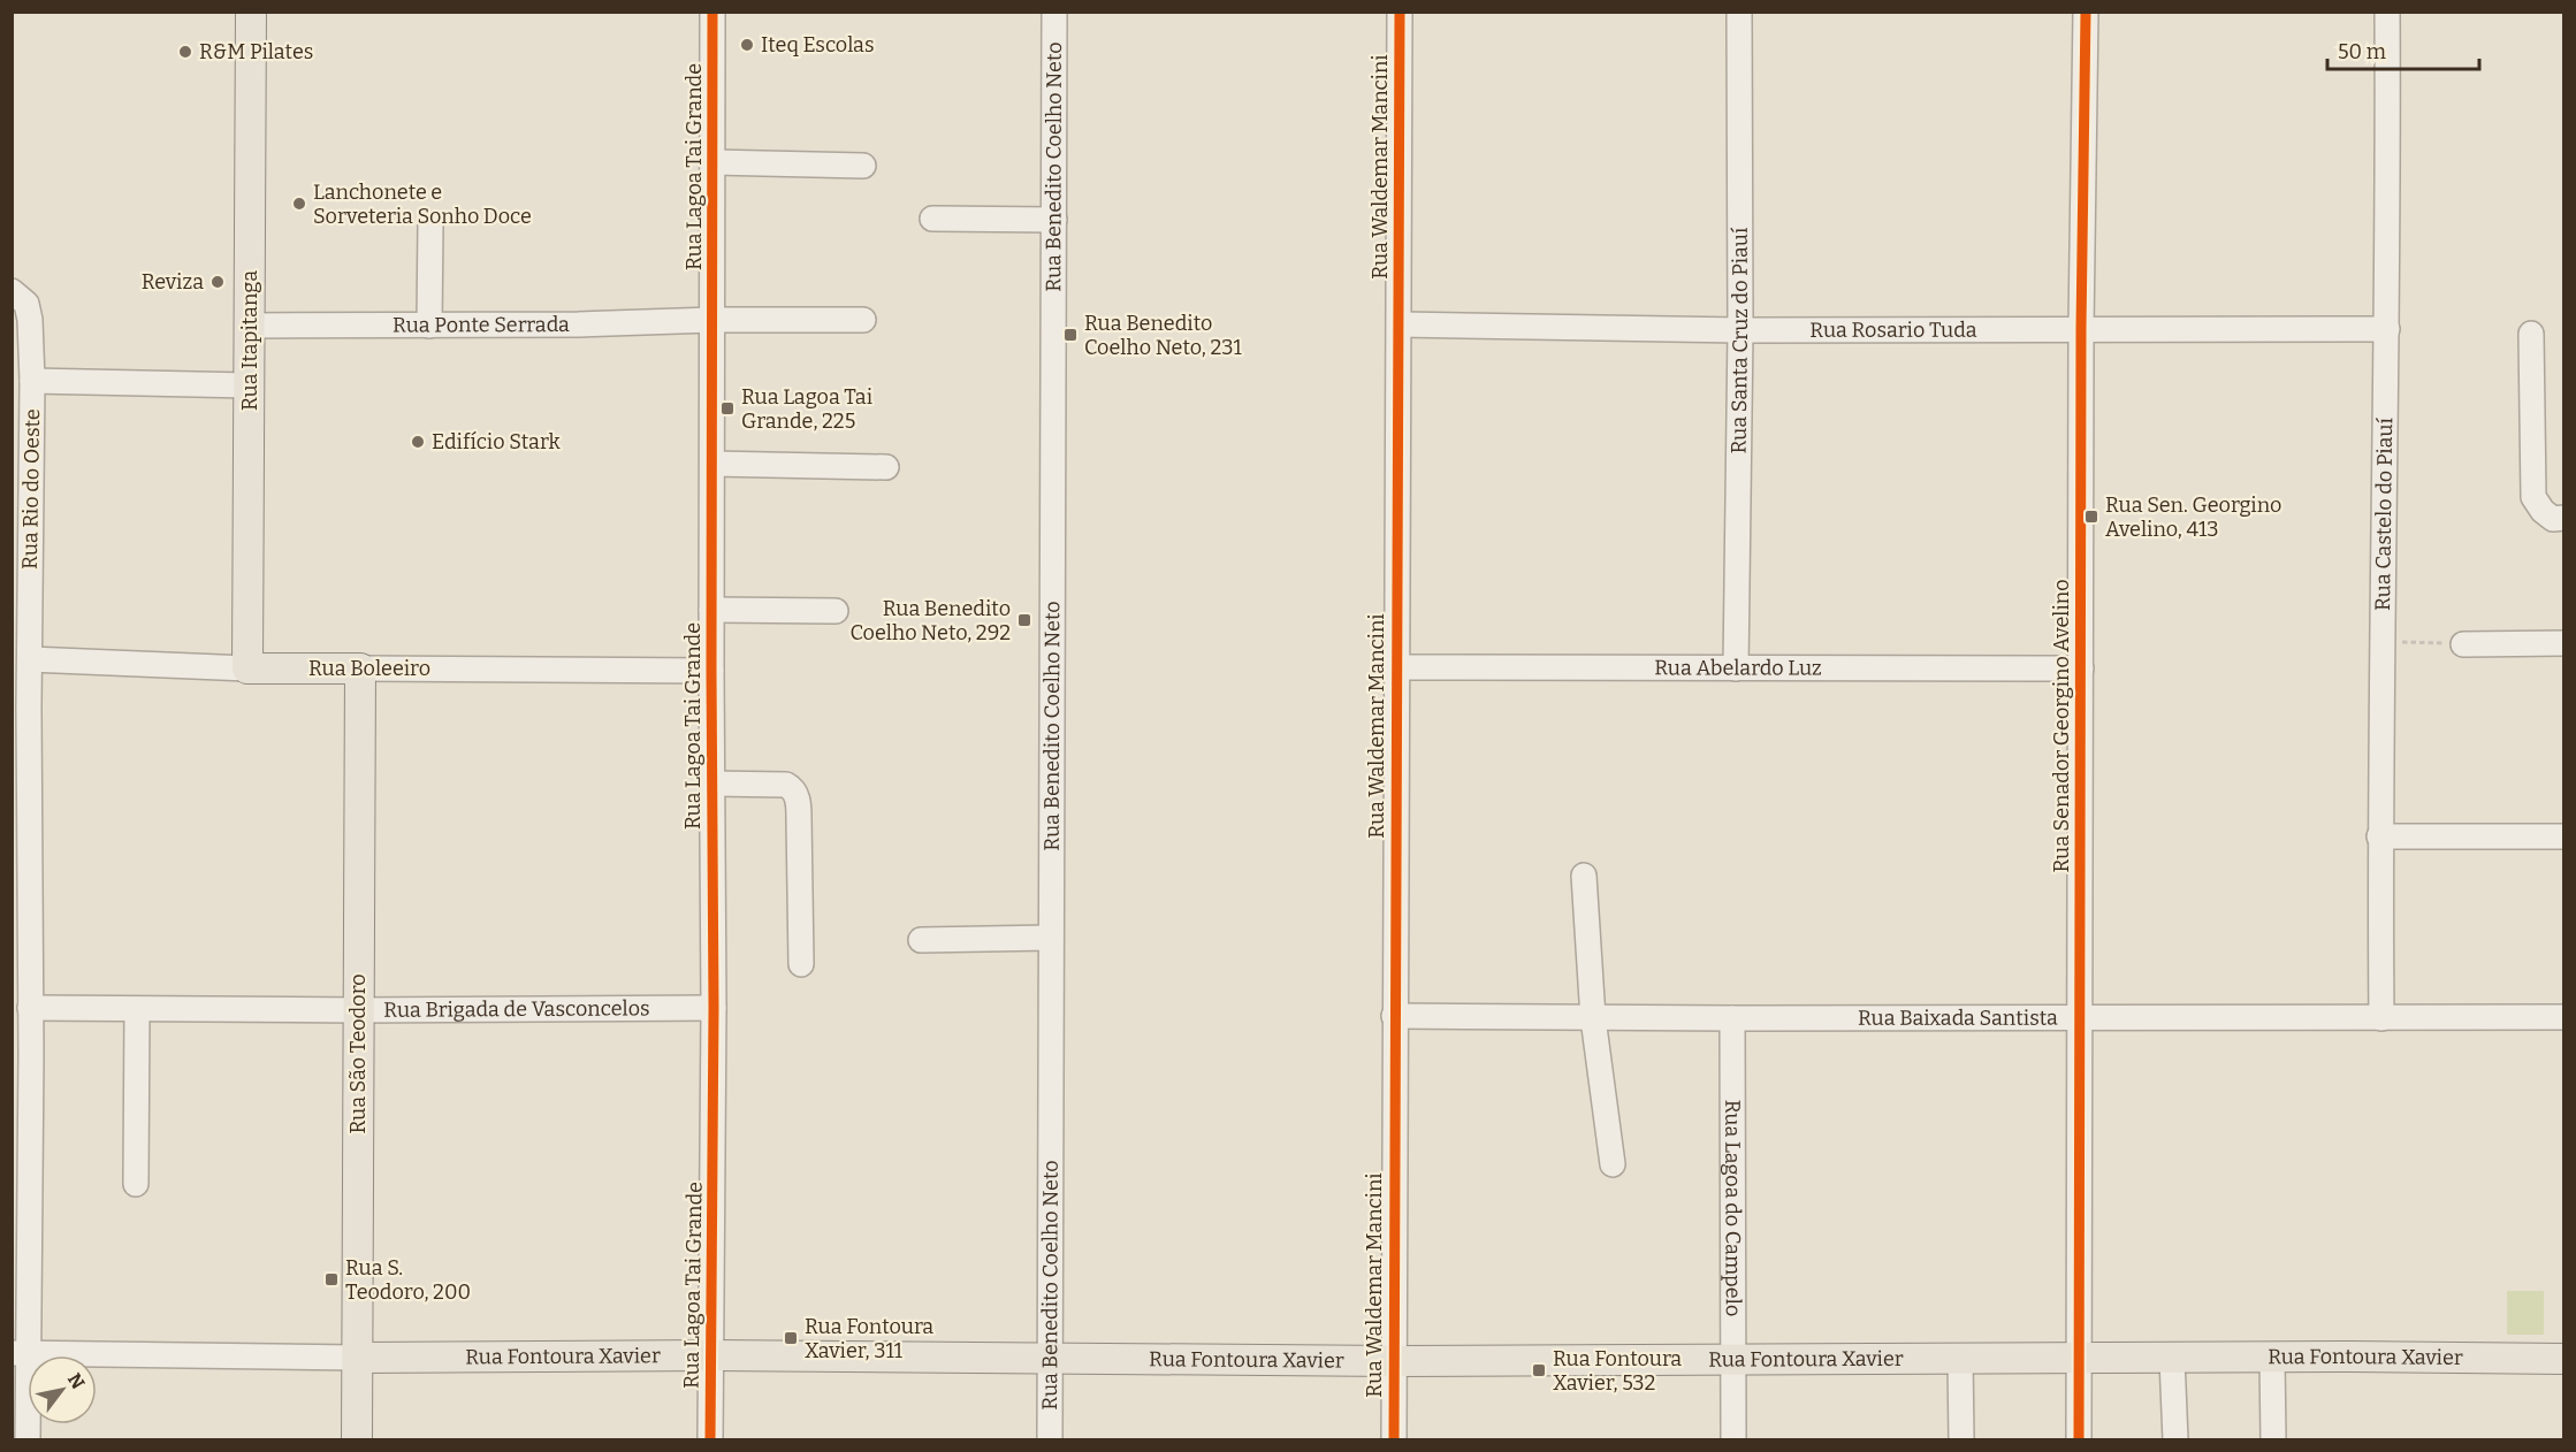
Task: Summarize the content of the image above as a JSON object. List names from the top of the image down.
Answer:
{
  "streets": {
    "main road": [
      "Rua Itapitanga",
      "Rua Boleeiro",
      "Rua São Teodoro",
      "Rua Fontoura Xavier"
    ],
    "street": [
      "Rua Lagoa Tai Grande",
      "Rua Benedito Coelho Neto",
      "Rua Waldemar Mancini",
      "Rua Ponte Serrada",
      "Rua Rosario Tuda",
      "Rua Santa Cruz do Piauí",
      "Rua Rio do Oeste",
      "Rua Castelo do Piauí",
      "Rua Abelardo Luz",
      "Rua Senador Georgino Avelino",
      "Rua Brigada de Vasconcelos",
      "Rua Baixada Santista",
      "Rua Lagoa do Campelo"
    ]
  },
  "crossings": [
    ["Rua Lagoa Tai Grande", "Rua Ponte Serrada"],
    ["Rua Lagoa Tai Grande", "Rua Boleeiro"],
    ["Rua Lagoa Tai Grande", "Rua Brigada de Vasconcelos"],
    ["Rua Lagoa Tai Grande", "Rua Fontoura Xavier"],
    ["Rua Benedito Coelho Neto", "Rua Fontoura Xavier"],
    ["Rua Waldemar Mancini", "Rua Rosario Tuda"],
    ["Rua Waldemar Mancini", "Rua Abelardo Luz"],
    ["Rua Waldemar Mancini", "Rua Baixada Santista"],
    ["Rua Waldemar Mancini", "Rua Fontoura Xavier"],
    ["Rua Ponte Serrada", "Rua Itapitanga"],
    ["Rua Rosario Tuda", "Rua Santa Cruz do Piauí"],
    ["Rua Rosario Tuda", "Rua Castelo do Piauí"],
    ["Rua Rosario Tuda", "Rua Senador Georgino Avelino"],
    ["Rua Itapitanga", "Rua Boleeiro"],
    ["Rua Santa Cruz do Piauí", "Rua Abelardo Luz"],
    ["Rua Rio do Oeste", "Rua Boleeiro"],
    ["Rua Rio do Oeste", "Rua Brigada de Vasconcelos"],
    ["Rua Rio do Oeste", "Rua Fontoura Xavier"],
    ["Rua Castelo do Piauí", "Rua Baixada Santista"],
    ["Rua Boleeiro", "Rua São Teodoro"],
    ["Rua Abelardo Luz", "Rua Senador Georgino Avelino"],
    ["Rua Senador Georgino Avelino", "Rua Baixada Santista"],
    ["Rua Senador Georgino Avelino", "Rua Fontoura Xavier"],
    ["Rua Brigada de Vasconcelos", "Rua São Teodoro"],
    ["Rua Baixada Santista", "Rua Lagoa do Campelo"],
    ["Rua São Teodoro", "Rua Fontoura Xavier"],
    ["Rua Lagoa do Campelo", "Rua Fontoura Xavier"]
  ],
  "places": {
    "other": [
      "Iteq Escolas",
      "R&M Pilates",
      "Lanchonete e Sorveteria Sonho Doce",
      "Reviza",
      "Edifício Stark"
    ],
    "transit": [
      "Rua Benedito Coelho Neto, 231",
      "Rua Lagoa Tai Grande, 225",
      "Rua Sen. Georgino Avelino, 413",
      "Rua Benedito Coelho Neto, 292",
      "Rua S. Teodoro, 200",
      "Rua Fontoura Xavier, 311",
      "Rua Fontoura Xavier, 532"
    ]
  },
  "scale_bar": "50 m",
  "north": "top right"
}
